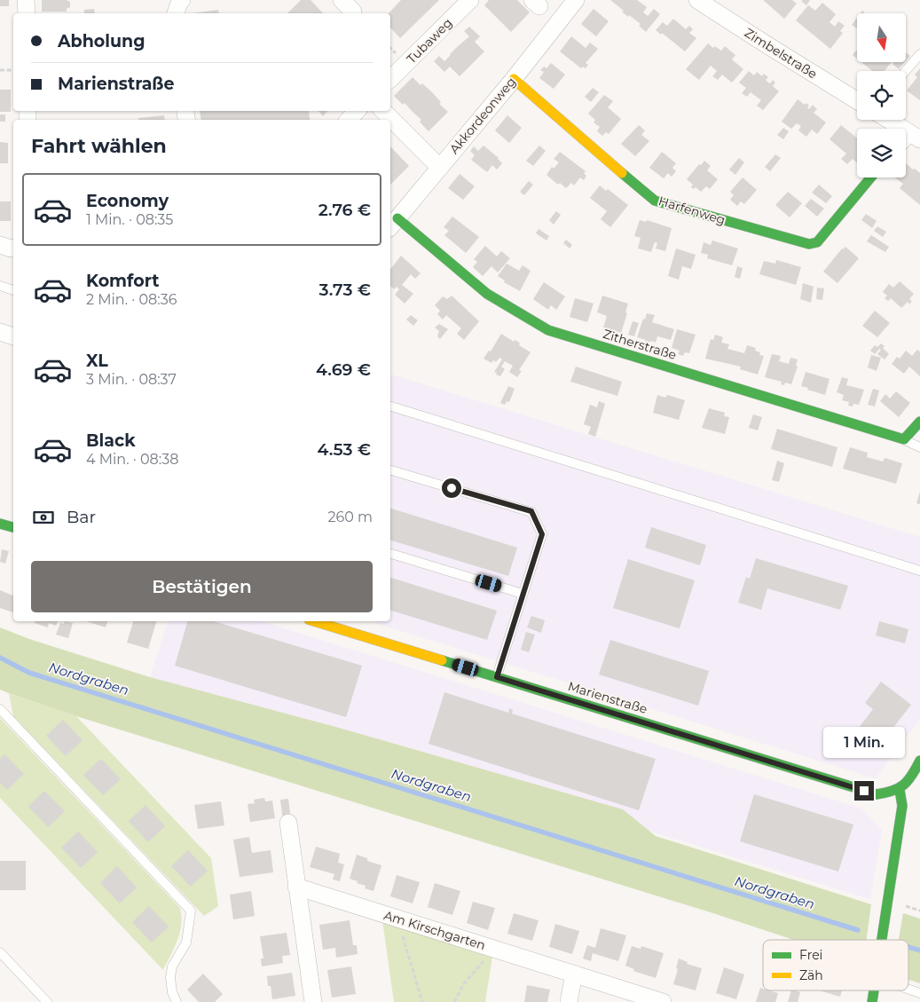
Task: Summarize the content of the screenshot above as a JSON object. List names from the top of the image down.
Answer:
{
  "streets": {
    "street": [
      "Tubaweg",
      "Zimbelstraße",
      "Akkordeonweg",
      "Harfenweg",
      "Zitherstraße",
      "Marienstraße",
      "Am Kirschgarten"
    ]
  },
  "crossings": [
    ["Akkordeonweg", "Harfenweg"],
    ["Akkordeonweg", "Zitherstraße"]
  ],
  "water": ["Nordgraben"],
  "legend": ["Frei", "Zäh"],
  "north": "bottom",
  "page": {
    "banner": ["Abholung", "Marienstraße"],
    "heading": "Fahrt wählen",
    "list": [
      {
        "name": "Economy",
        "note": "1 Min. · 08:35",
        "value": "2.76 €"
      },
      {
        "name": "Komfort",
        "note": "2 Min. · 08:36",
        "value": "3.73 €"
      },
      {
        "name": "XL",
        "note": "3 Min. · 08:37",
        "value": "4.69 €"
      },
      {
        "name": "Black",
        "note": "4 Min. · 08:38",
        "value": "4.53 €"
      }
    ],
    "pay": ["Bar", "260 m"],
    "buttons": "Bestätigen",
    "bubble": "1 Min."
  }
}
